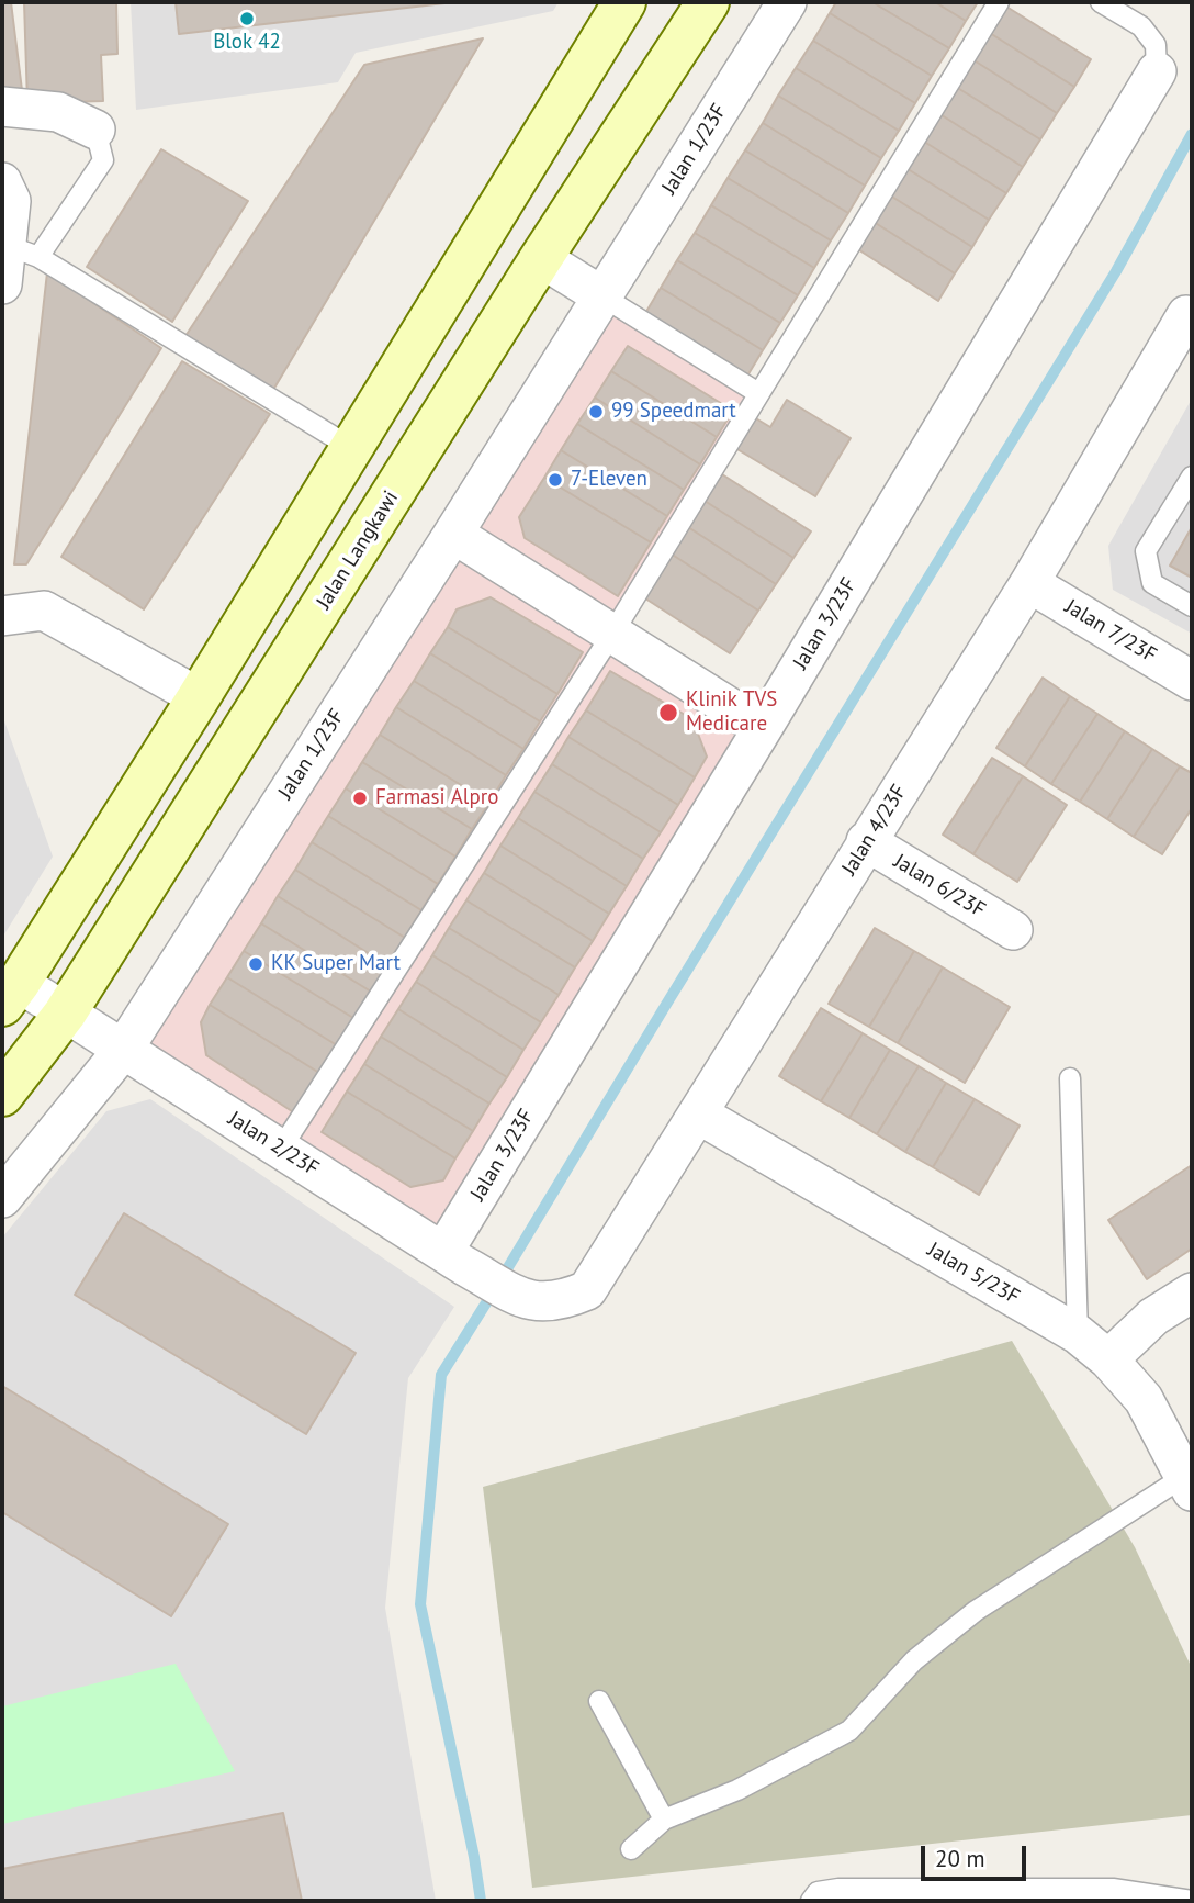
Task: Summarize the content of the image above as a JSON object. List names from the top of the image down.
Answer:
{
  "streets": {
    "street": [
      "Jalan 1/23F",
      "Jalan Langkawi",
      "Jalan 3/23F",
      "Jalan 7/23F",
      "Jalan 4/23F",
      "Jalan 6/23F",
      "Jalan 2/23F",
      "Jalan 5/23F"
    ]
  },
  "crossings": [
    ["Jalan 1/23F", "Jalan 2/23F"],
    ["Jalan Langkawi", "Jalan 2/23F"],
    ["Jalan 3/23F", "Jalan 2/23F"],
    ["Jalan 7/23F", "Jalan 4/23F"],
    ["Jalan 4/23F", "Jalan 6/23F"],
    ["Jalan 4/23F", "Jalan 2/23F"],
    ["Jalan 4/23F", "Jalan 5/23F"]
  ],
  "places": [
    "Blok 42",
    "99 Speedmart",
    "7-Eleven",
    "Klinik TVS Medicare",
    "Farmasi Alpro",
    "KK Super Mart"
  ],
  "scale_bar": "20 m"
}
